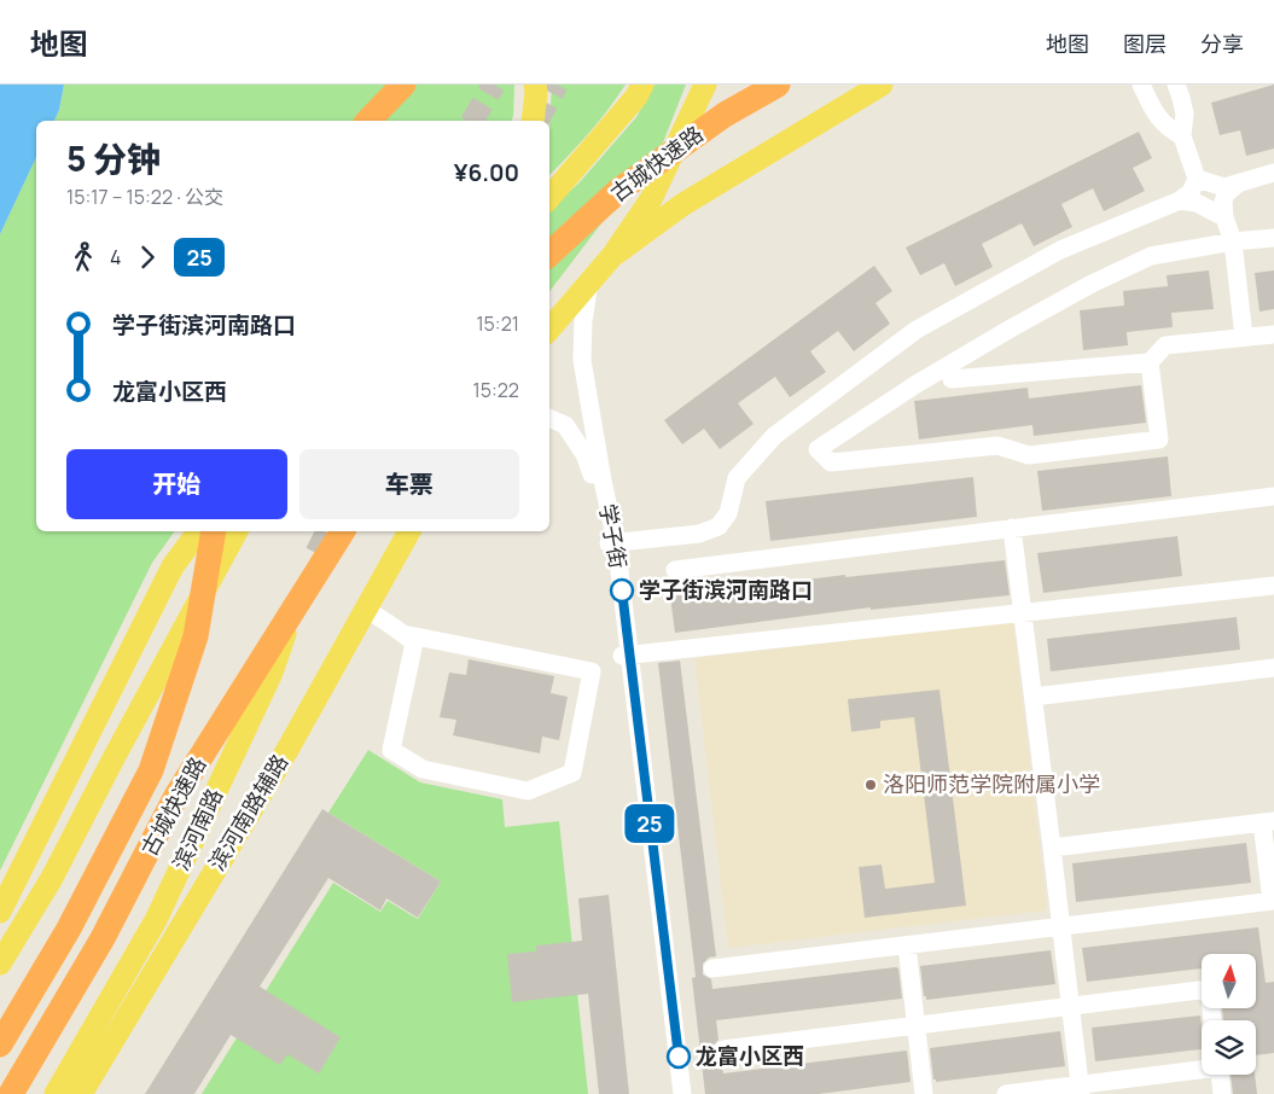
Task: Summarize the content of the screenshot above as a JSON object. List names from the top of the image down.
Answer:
{
  "streets": {
    "highway": ["古城快速路"],
    "main road": ["滨河南路辅路", "滨河南路"],
    "street": ["学子街"]
  },
  "places": ["学子街滨河南路口", "洛阳师范学院附属小学", "龙富小区西"],
  "lines": ["bus line 25"],
  "north": "top",
  "page": {
    "header": "地图",
    "nav": ["地图", "图层", "分享"],
    "on_map": "25",
    "heading": ["5 分钟", "15:17 – 15:22 · 公交", "¥6.00"],
    "legs": ["4", "25"],
    "list": [
      {
        "name": "学子街滨河南路口",
        "value": "15:21"
      },
      {
        "name": "龙富小区西",
        "value": "15:22"
      }
    ],
    "buttons": ["开始", "车票"]
  }
}
